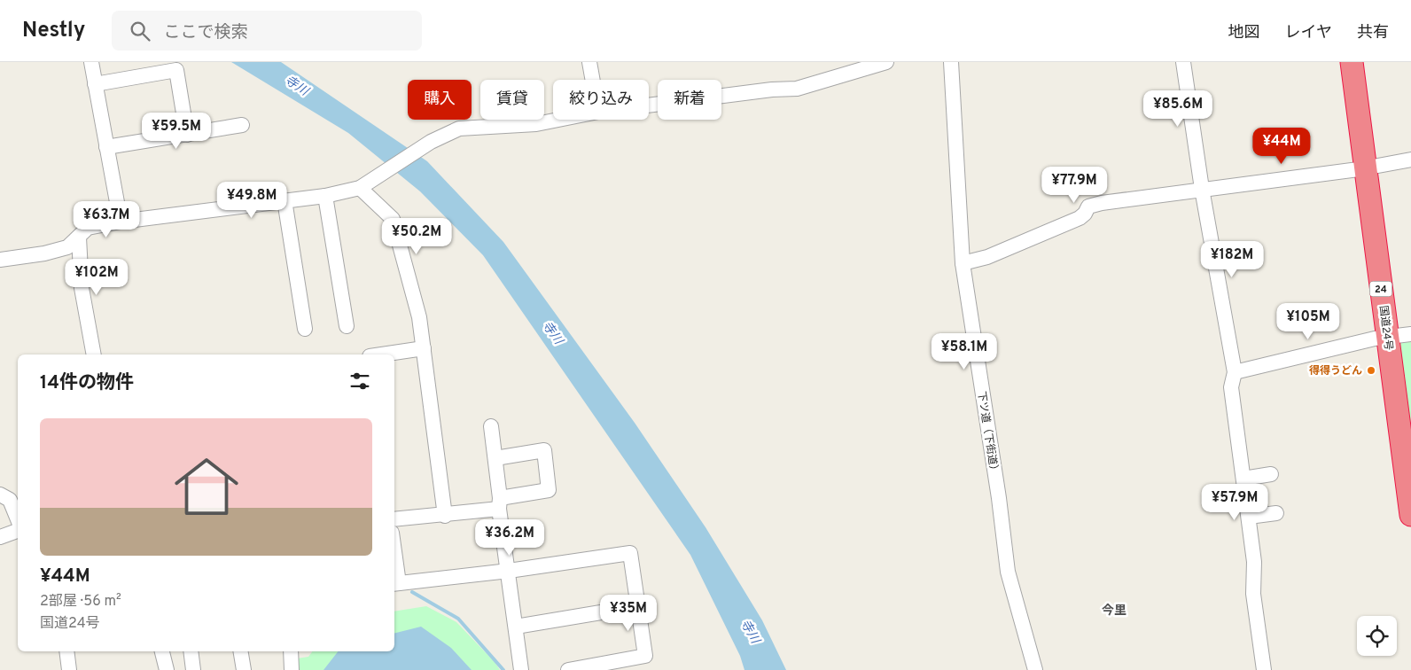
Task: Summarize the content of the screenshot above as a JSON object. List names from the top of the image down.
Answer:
{
  "streets": {
    "highway": ["24", "国道24号"],
    "street": ["下ツ道（下街道）"]
  },
  "districts": ["今里"],
  "water": ["寺川"],
  "places": ["得得うどん"],
  "page": {
    "header": "Nestly",
    "search": "ここで検索",
    "nav": ["地図", "レイヤ", "共有"],
    "chip": [
      "購入",
      "賃貸",
      "絞り込み",
      "新着"
    ],
    "price": [
      "¥85.6M",
      "¥59.5M",
      "¥44M",
      "¥77.9M",
      "¥49.8M",
      "¥63.7M",
      "¥50.2M",
      "¥182M",
      "¥102M",
      "¥105M",
      "¥58.1M",
      "¥57.9M",
      "¥36.2M",
      "¥35M"
    ],
    "heading": "14件の物件",
    "list": [
      {
        "name": "¥44M",
        "note": "2部屋 · 56 m² · 国道24号"
      }
    ]
  }
}
